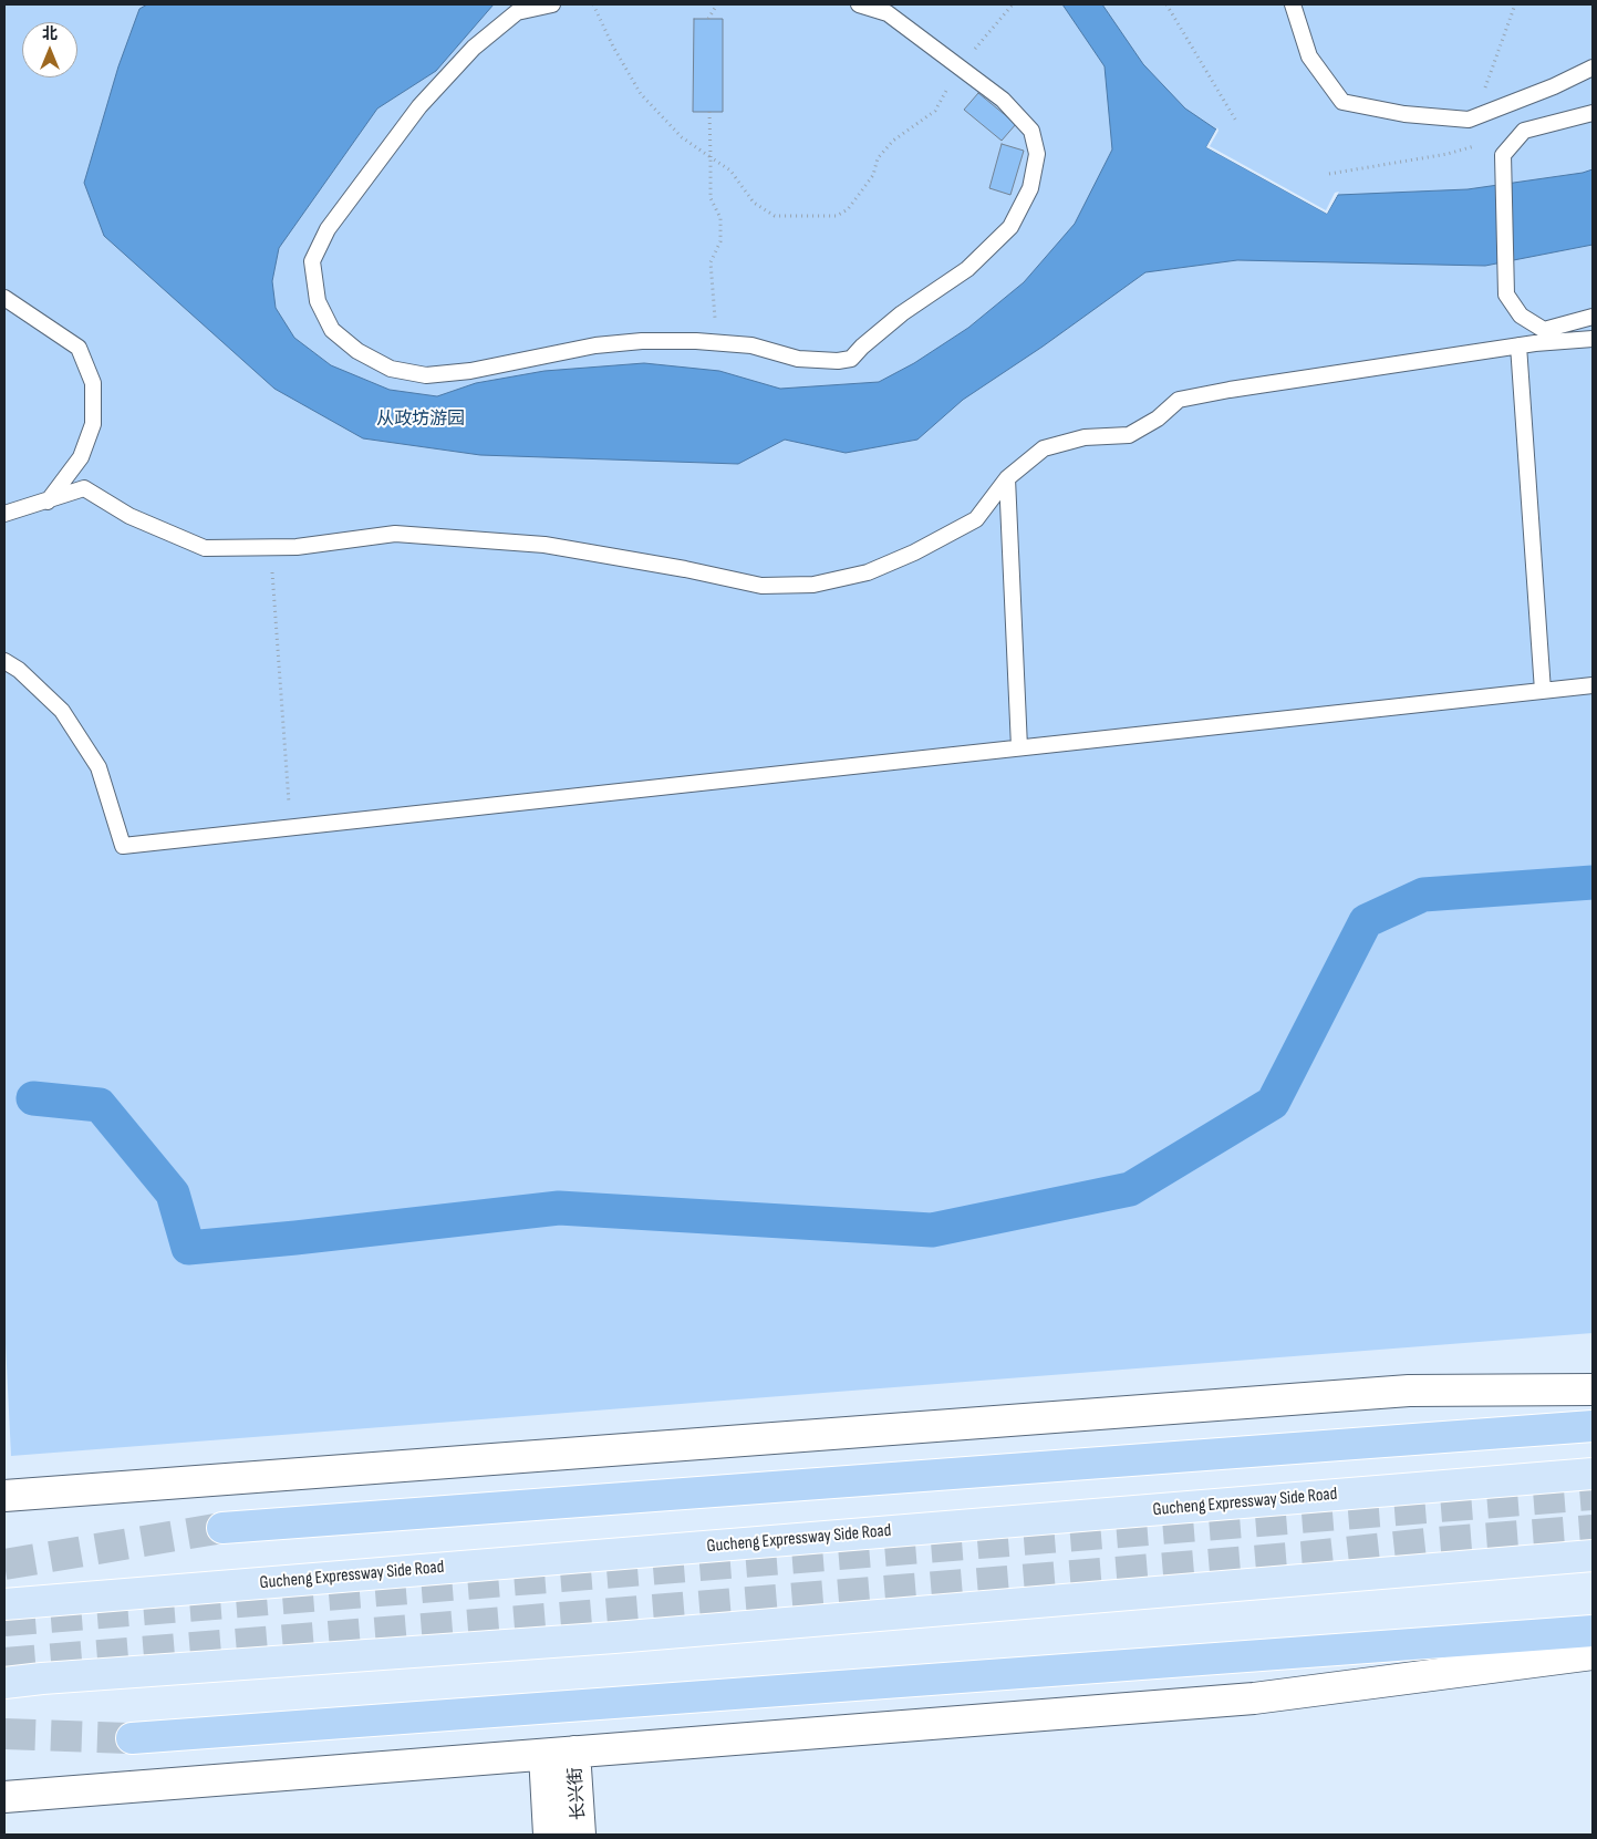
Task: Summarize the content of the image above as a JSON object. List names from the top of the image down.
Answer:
{
  "streets": {
    "main road": ["Gucheng Expressway Side Road", "长兴街"]
  },
  "parks": ["从政坊游园"],
  "north": "top"
}
